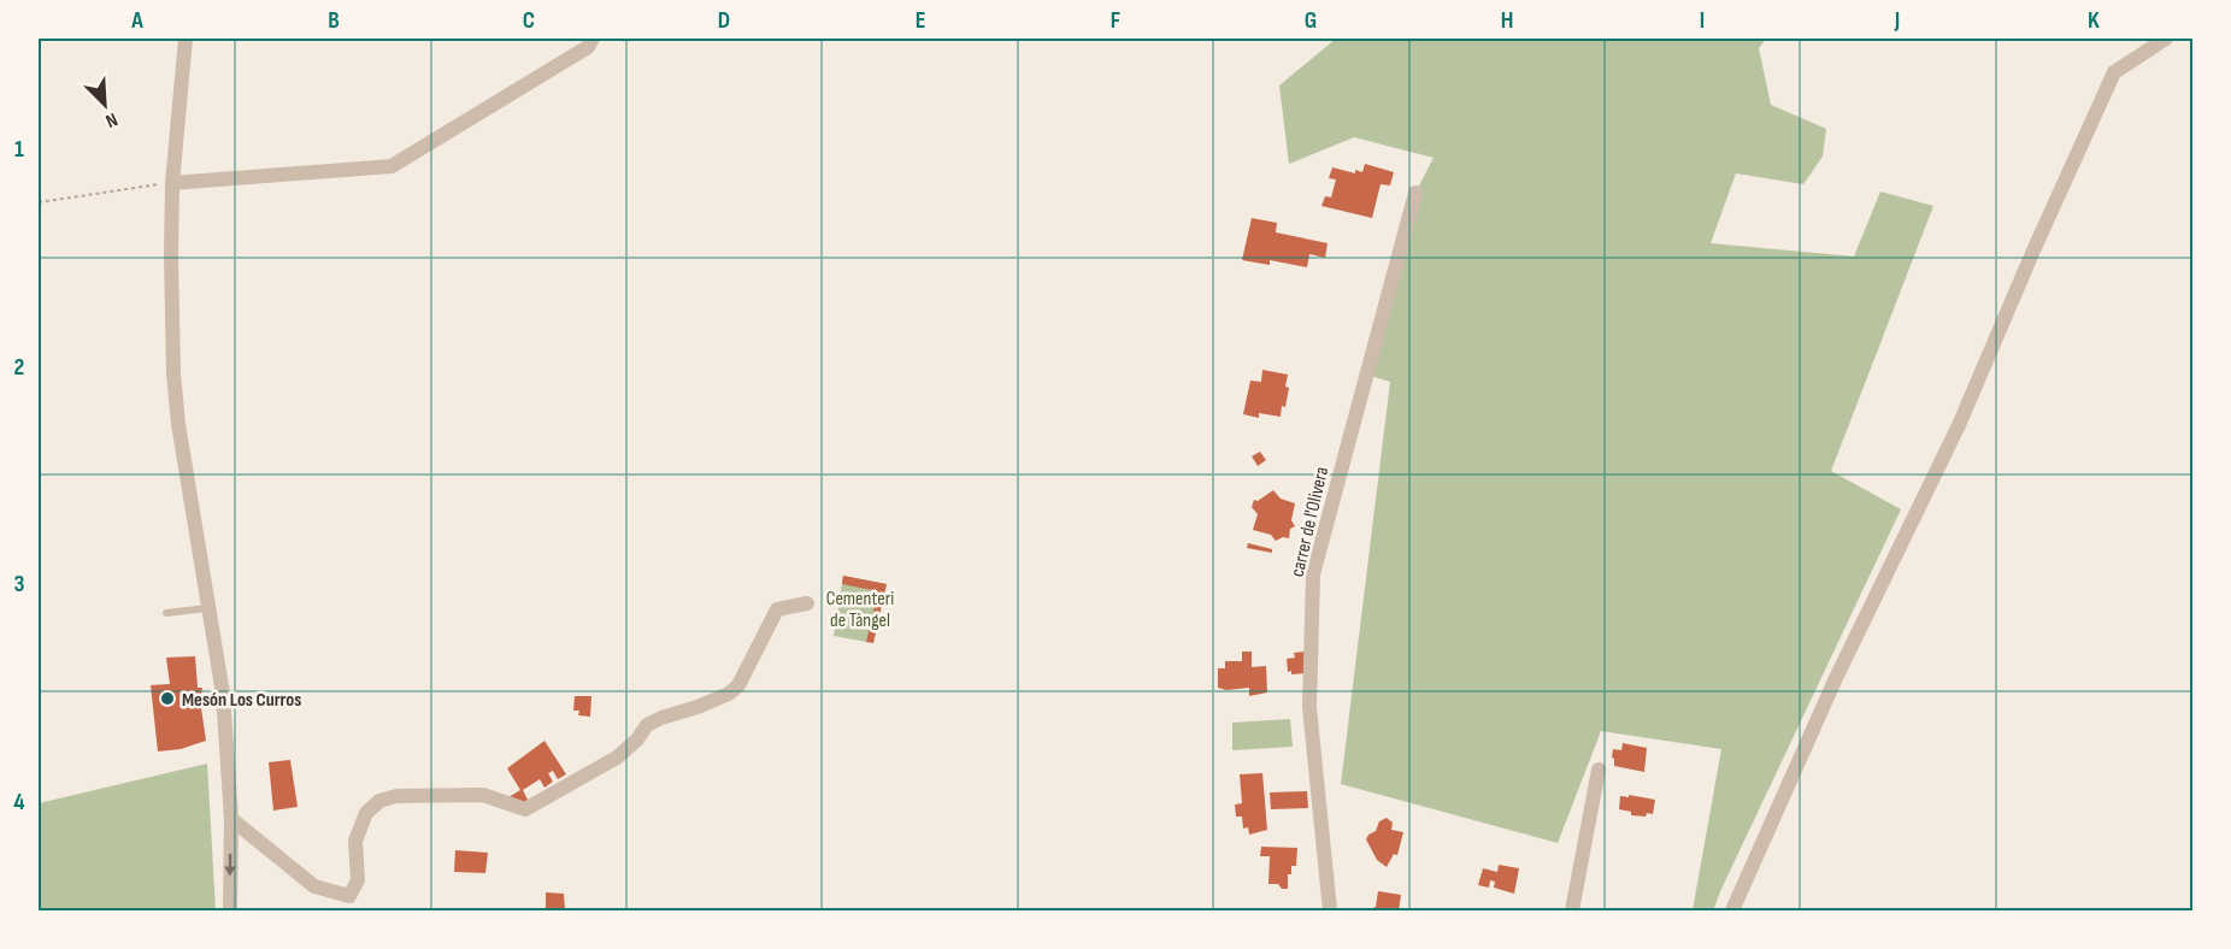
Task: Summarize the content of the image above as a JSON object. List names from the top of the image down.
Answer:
{
  "streets": {
    "street": ["carrer de l'Olivera"]
  },
  "parks": ["Cementeri de Tàngel"],
  "places": ["Mesón Los Curros"],
  "north": "bottom right",
  "grid": {
    "columns": [
      "A",
      "B",
      "C",
      "D",
      "E",
      "F",
      "G",
      "H",
      "I",
      "J",
      "K"
    ],
    "rows": [
      "1",
      "2",
      "3",
      "4"
    ]
  }
}
